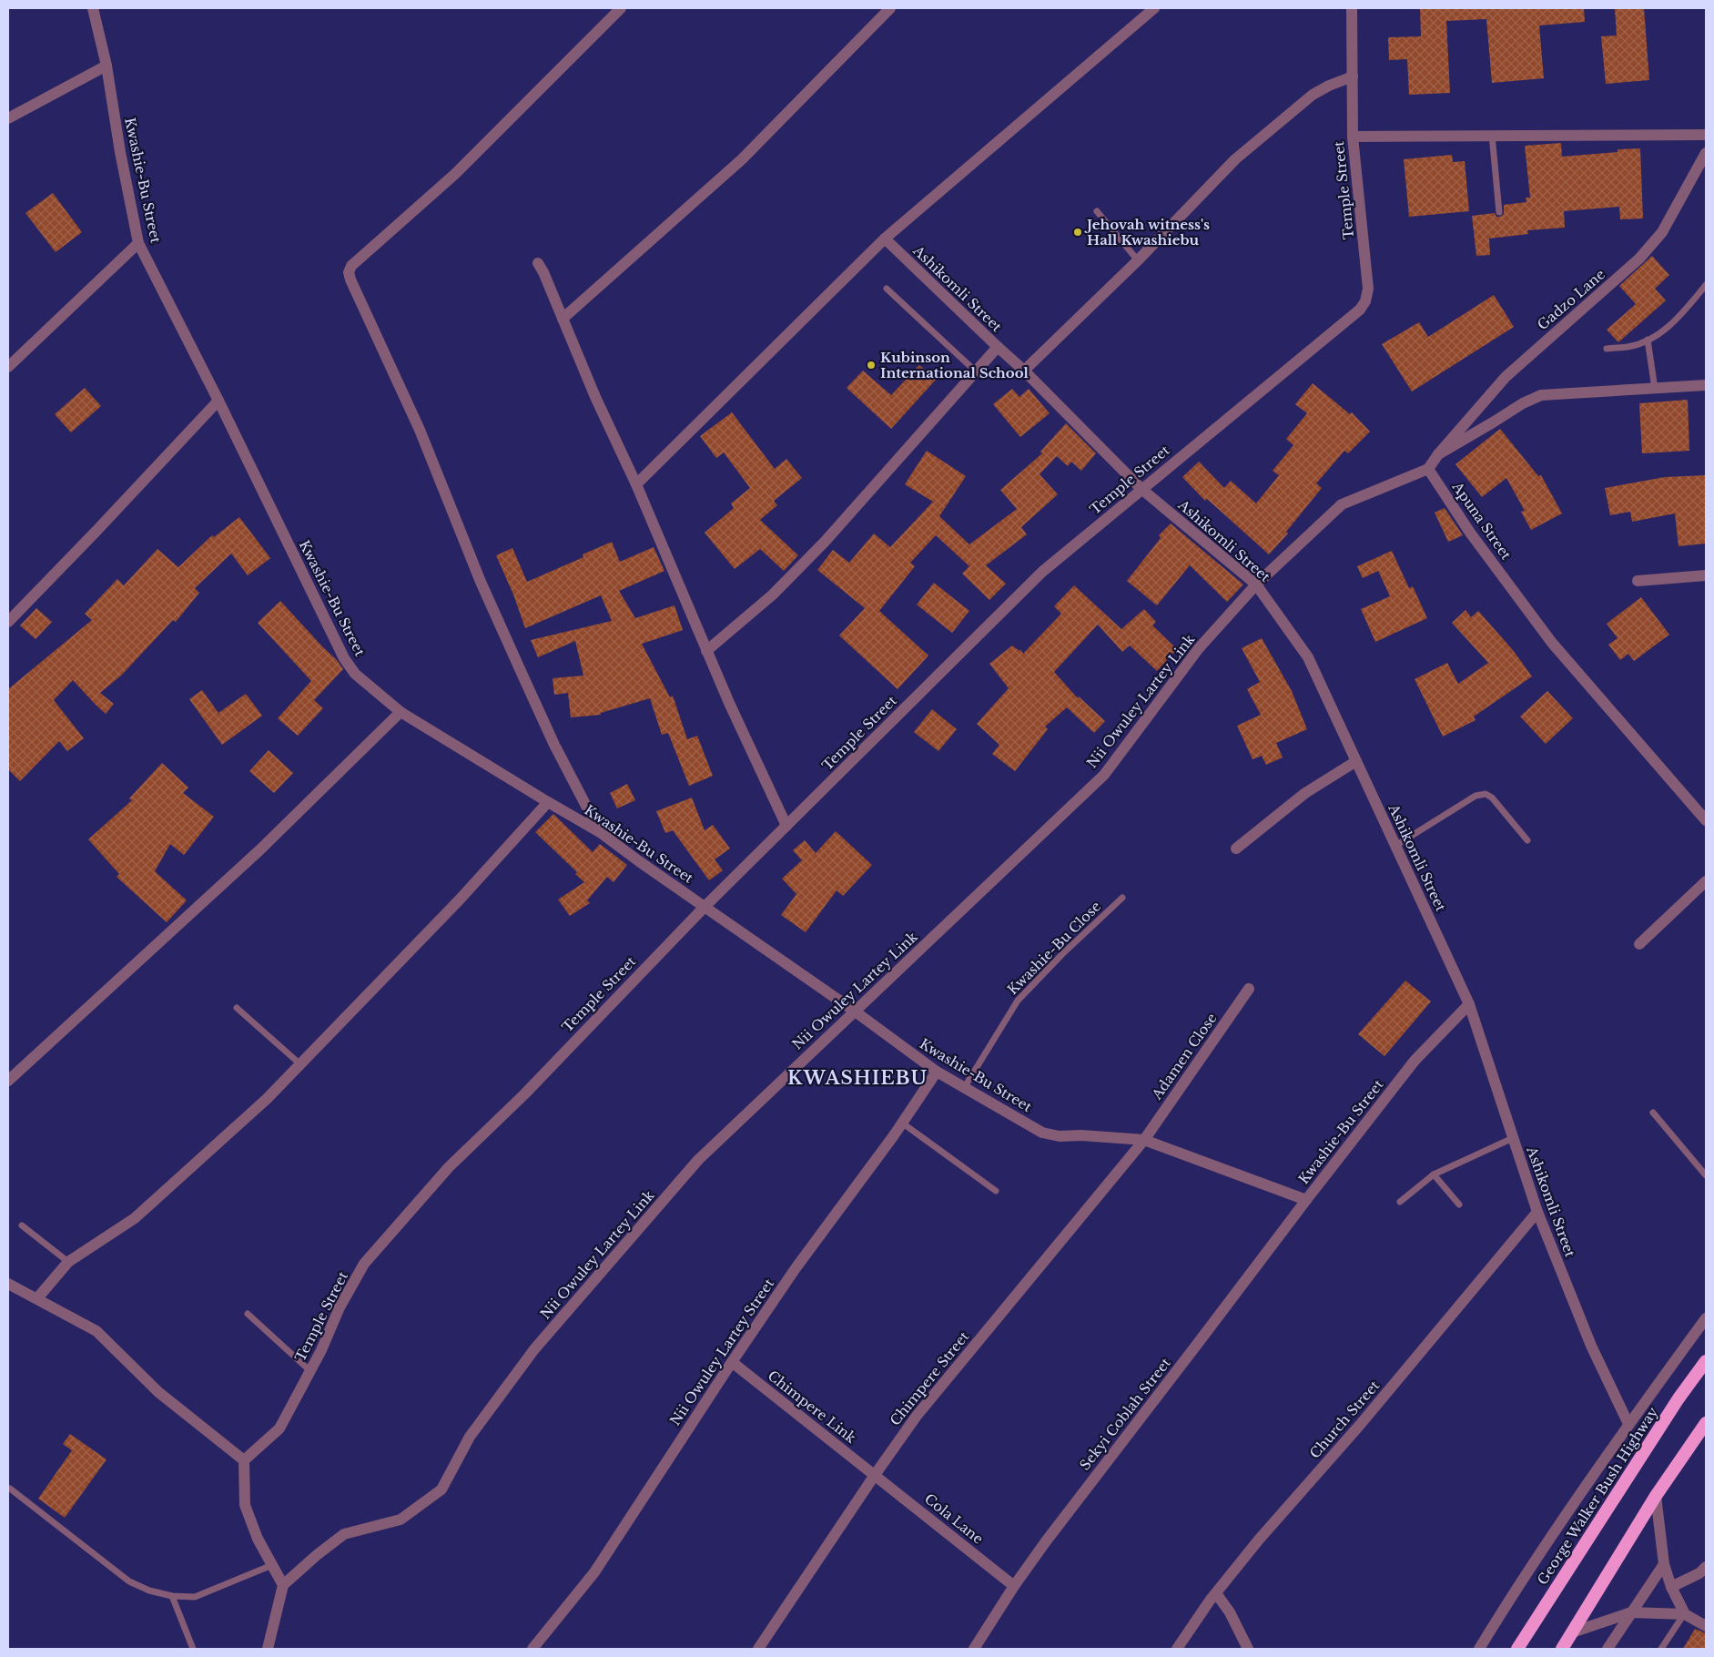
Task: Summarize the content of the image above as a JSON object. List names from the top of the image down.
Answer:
{
  "streets": {
    "highway": ["George Walker Bush Highway"],
    "street": [
      "Kwashie-Bu Street",
      "Temple Street",
      "Ashikomli Street",
      "Gadzo Lane",
      "Apuna Street",
      "Nii Owuley Lartey Link",
      "Adamen Close",
      "Nii Owuley Lartey Street",
      "Chimpere Street",
      "Chimpere Link",
      "Sekyi Coblah Street",
      "Church Street",
      "Cola Lane"
    ],
    "lane": ["Kwashie-Bu Close"]
  },
  "crossings": [
    ["Kwashie-Bu Street", "Temple Street"],
    ["Kwashie-Bu Street", "Ashikomli Street"],
    ["Kwashie-Bu Street", "Nii Owuley Lartey Link"],
    ["Kwashie-Bu Street", "Kwashie-Bu Close"],
    ["Kwashie-Bu Street", "Adamen Close"],
    ["Kwashie-Bu Street", "Nii Owuley Lartey Street"],
    ["Kwashie-Bu Street", "Chimpere Street"],
    ["Kwashie-Bu Street", "Sekyi Coblah Street"],
    ["Temple Street", "Ashikomli Street"],
    ["Ashikomli Street", "Nii Owuley Lartey Link"],
    ["Ashikomli Street", "Church Street"],
    ["Apuna Street", "Nii Owuley Lartey Link"],
    ["Adamen Close", "Chimpere Street"],
    ["Nii Owuley Lartey Street", "Chimpere Link"],
    ["Chimpere Street", "Chimpere Link"],
    ["Chimpere Street", "Cola Lane"],
    ["Chimpere Link", "Cola Lane"],
    ["Sekyi Coblah Street", "Cola Lane"]
  ],
  "districts": ["KWASHIEBU"],
  "places": ["Jehovah witness's Hall Kwashiebu", "Kubinson International School"]
}
